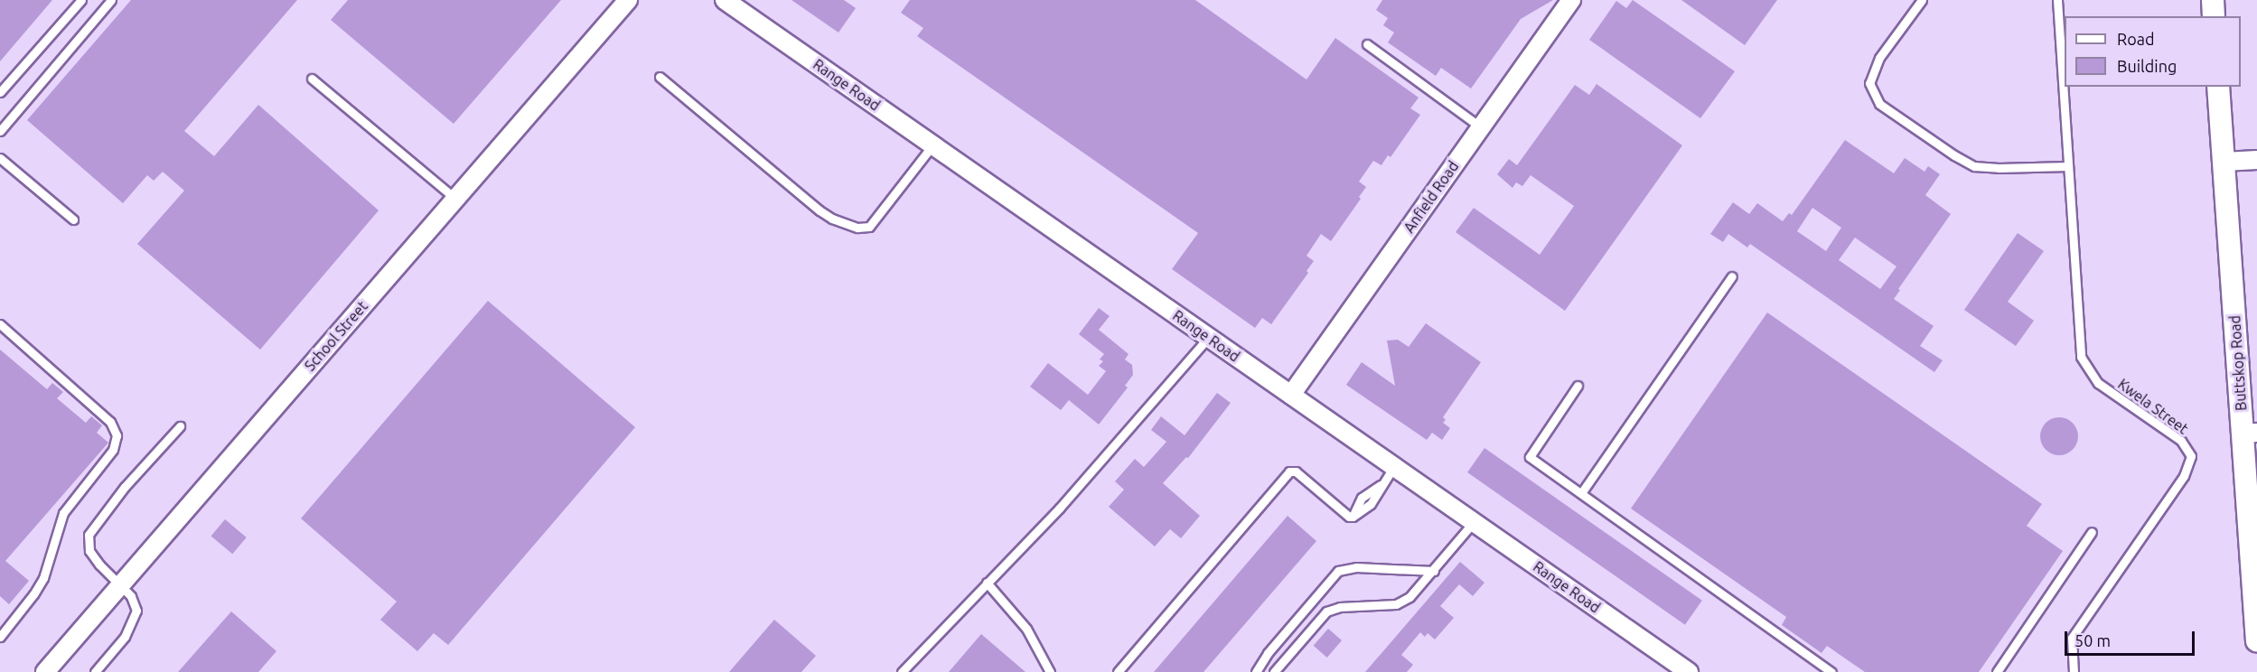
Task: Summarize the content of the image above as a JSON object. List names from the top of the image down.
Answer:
{
  "streets": {
    "street": [
      "Range Road",
      "Anfield Road",
      "School Street",
      "Buttskop Road"
    ],
    "lane": ["Kwela Street"]
  },
  "crossings": [
    ["Range Road", "Anfield Road"]
  ],
  "legend": ["Road", "Building"],
  "scale_bar": "50 m"
}
